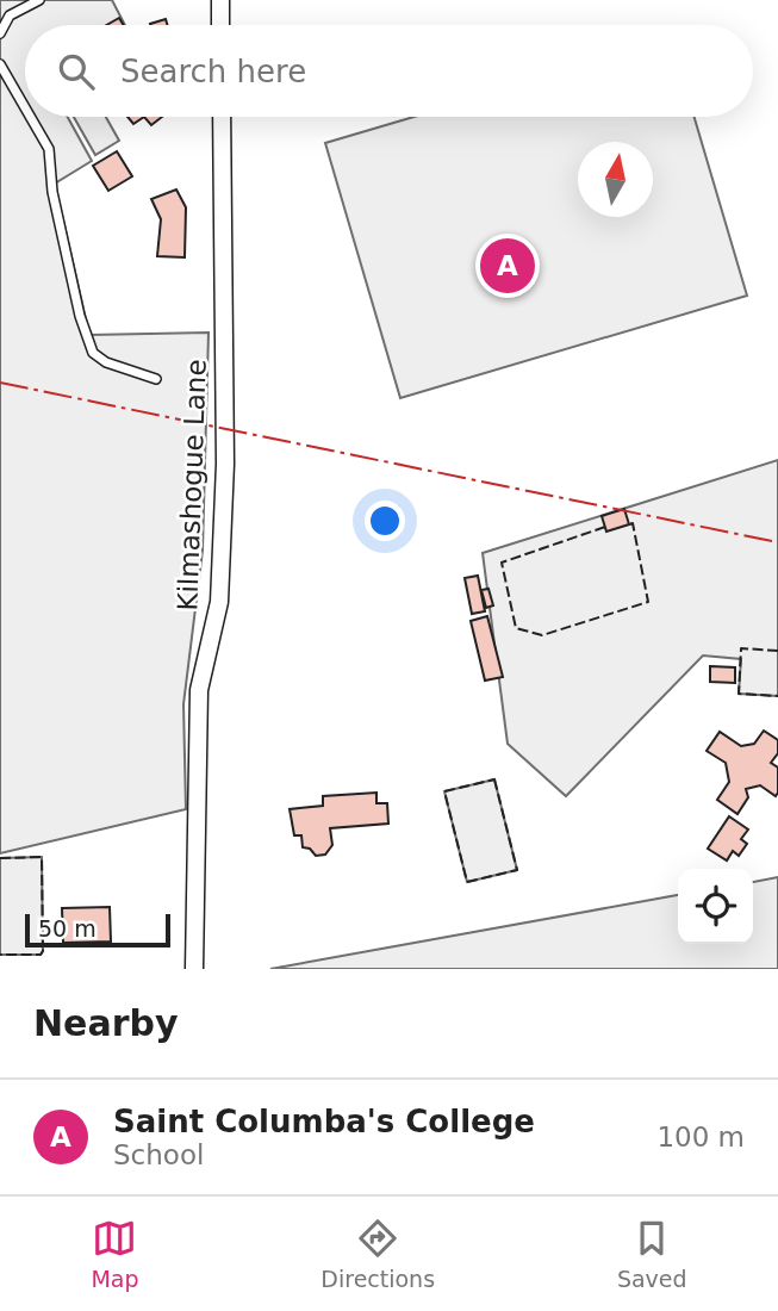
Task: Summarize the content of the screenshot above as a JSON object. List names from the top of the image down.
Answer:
{
  "streets": {
    "street": ["Kilmashogue Lane"]
  },
  "scale_bar": "50 m",
  "north": "top",
  "page": {
    "search": "Search here",
    "pins": "A",
    "scale": "50 m",
    "heading": "Nearby",
    "list": [
      {
        "mark": "A",
        "name": "Saint Columba's College",
        "note": "School",
        "value": "100 m"
      }
    ],
    "nav": ["Map", "Directions", "Saved"]
  }
}
